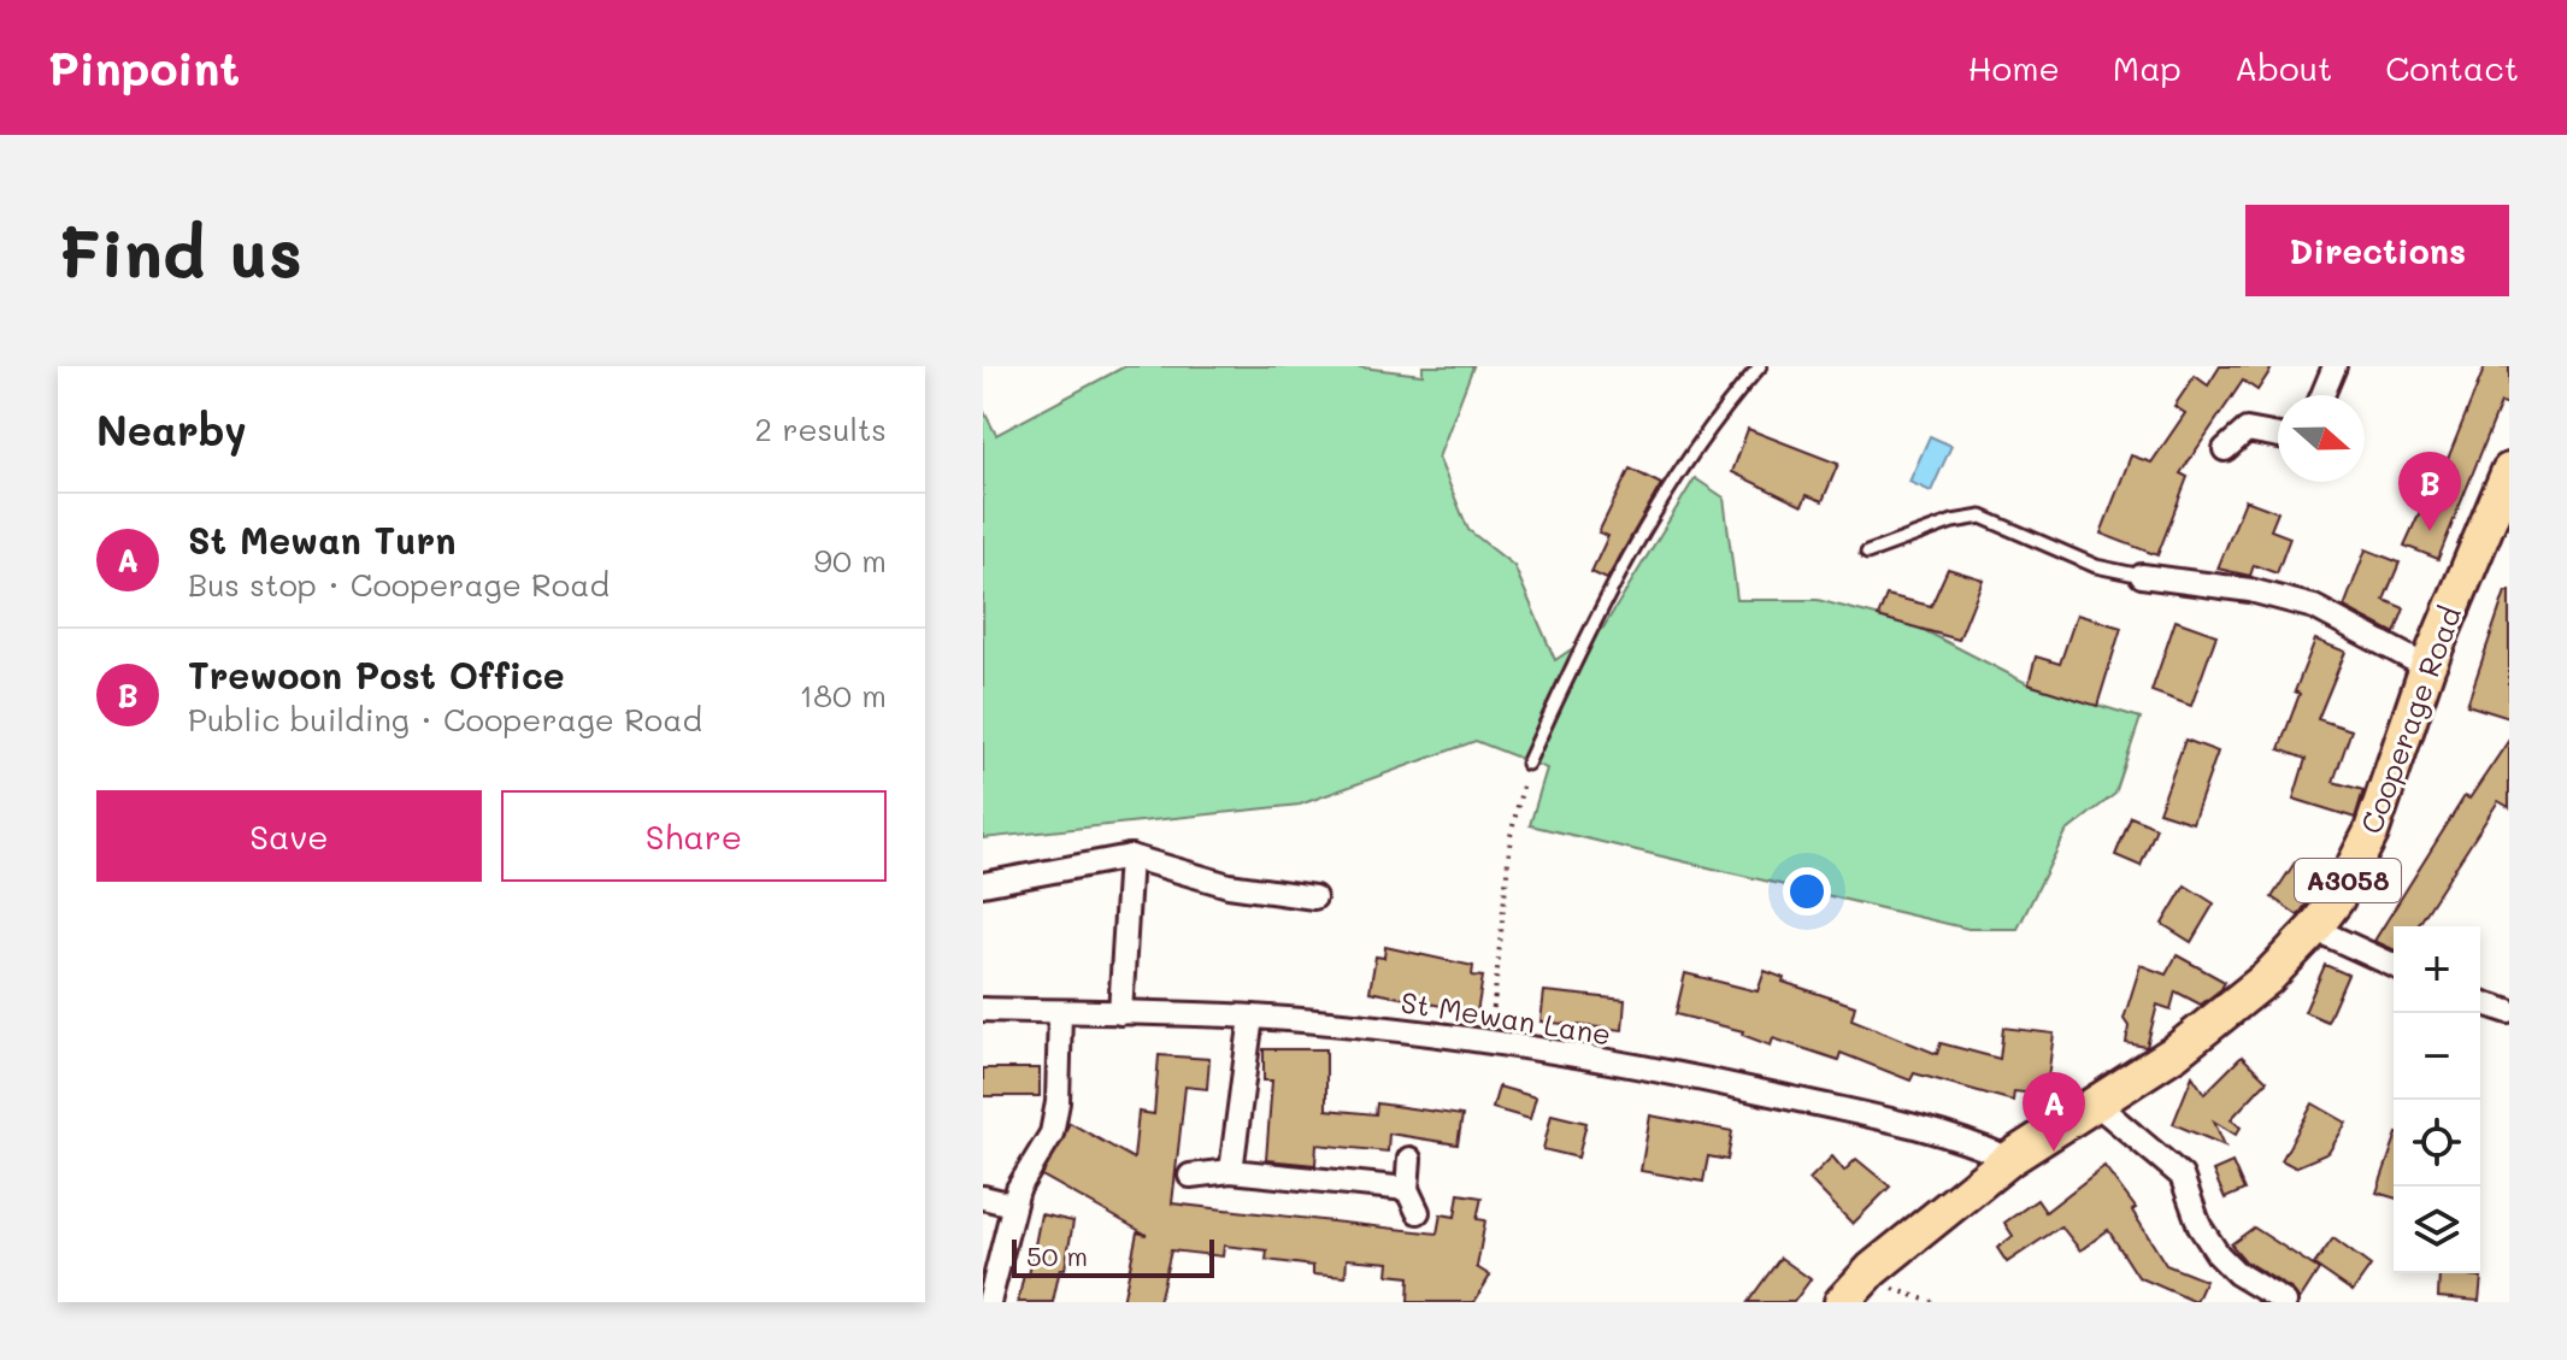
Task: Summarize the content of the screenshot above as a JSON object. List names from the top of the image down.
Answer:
{
  "streets": {
    "main road": ["Cooperage Road", "A3058"],
    "street": ["St Mewan Lane"]
  },
  "crossings": [
    ["Cooperage Road", "A3058"],
    ["Cooperage Road", "St Mewan Lane"],
    ["A3058", "St Mewan Lane"]
  ],
  "scale_bar": "50 m",
  "north": "right",
  "page": {
    "header": "Pinpoint",
    "nav": [
      "Home",
      "Map",
      "About",
      "Contact"
    ],
    "buttons": [
      "Directions",
      ["Save", "Share"]
    ],
    "title": "Find us",
    "heading": ["Nearby", "2 results"],
    "pins": ["B", "A"],
    "list": [
      {
        "mark": "A",
        "name": "St Mewan Turn",
        "note": "Bus stop · Cooperage Road",
        "value": "90 m"
      },
      {
        "mark": "B",
        "name": "Trewoon Post Office",
        "note": "Public building · Cooperage Road",
        "value": "180 m"
      }
    ],
    "map_buttons": ["+", "−"],
    "scale": "50 m"
  }
}
